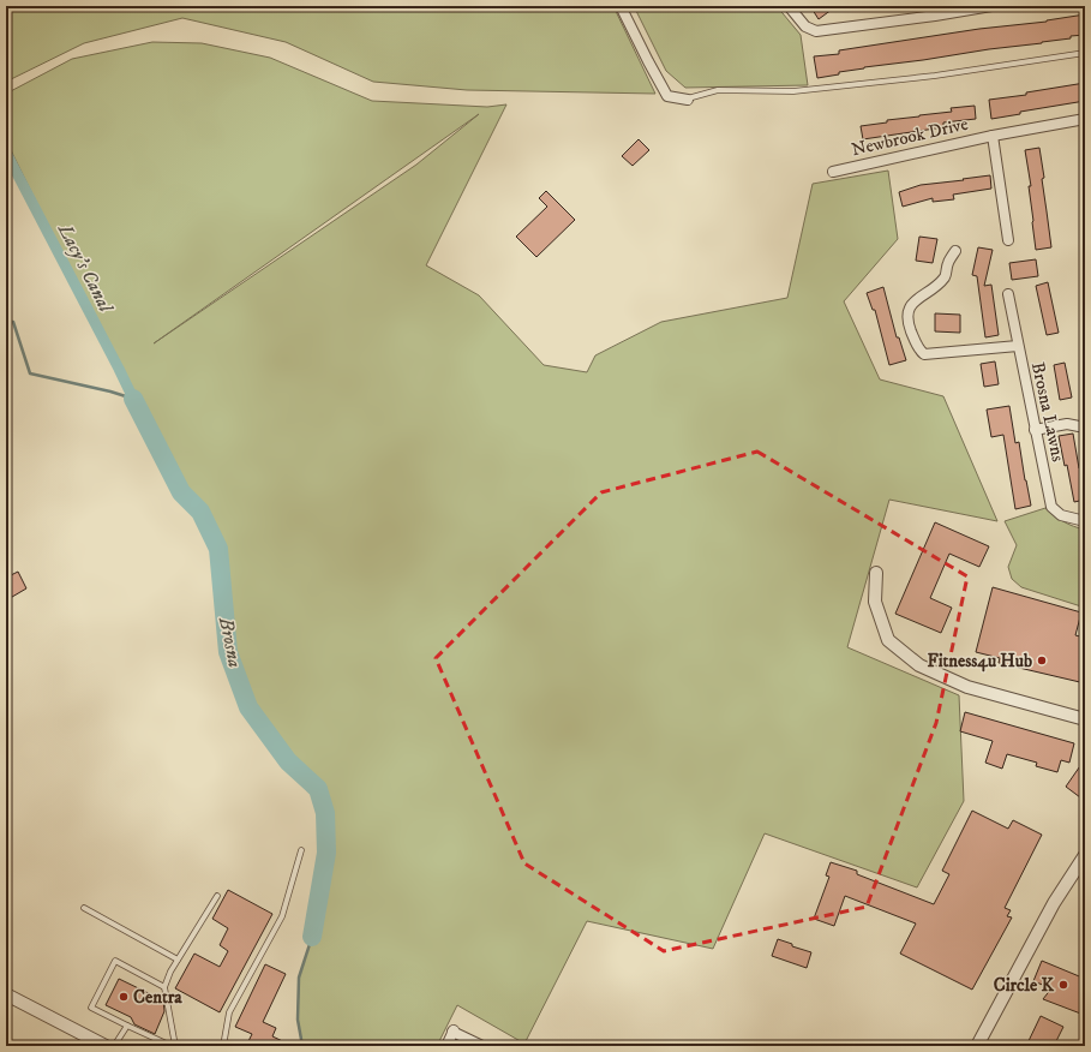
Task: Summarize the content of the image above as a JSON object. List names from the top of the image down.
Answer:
{
  "streets": {
    "street": ["Newbrook Drive", "Brosna Lawns"]
  },
  "water": ["Lacy's Canal", "Brosna"],
  "places": ["Fitness4u Hub", "Circle K", "Centra"]
}
